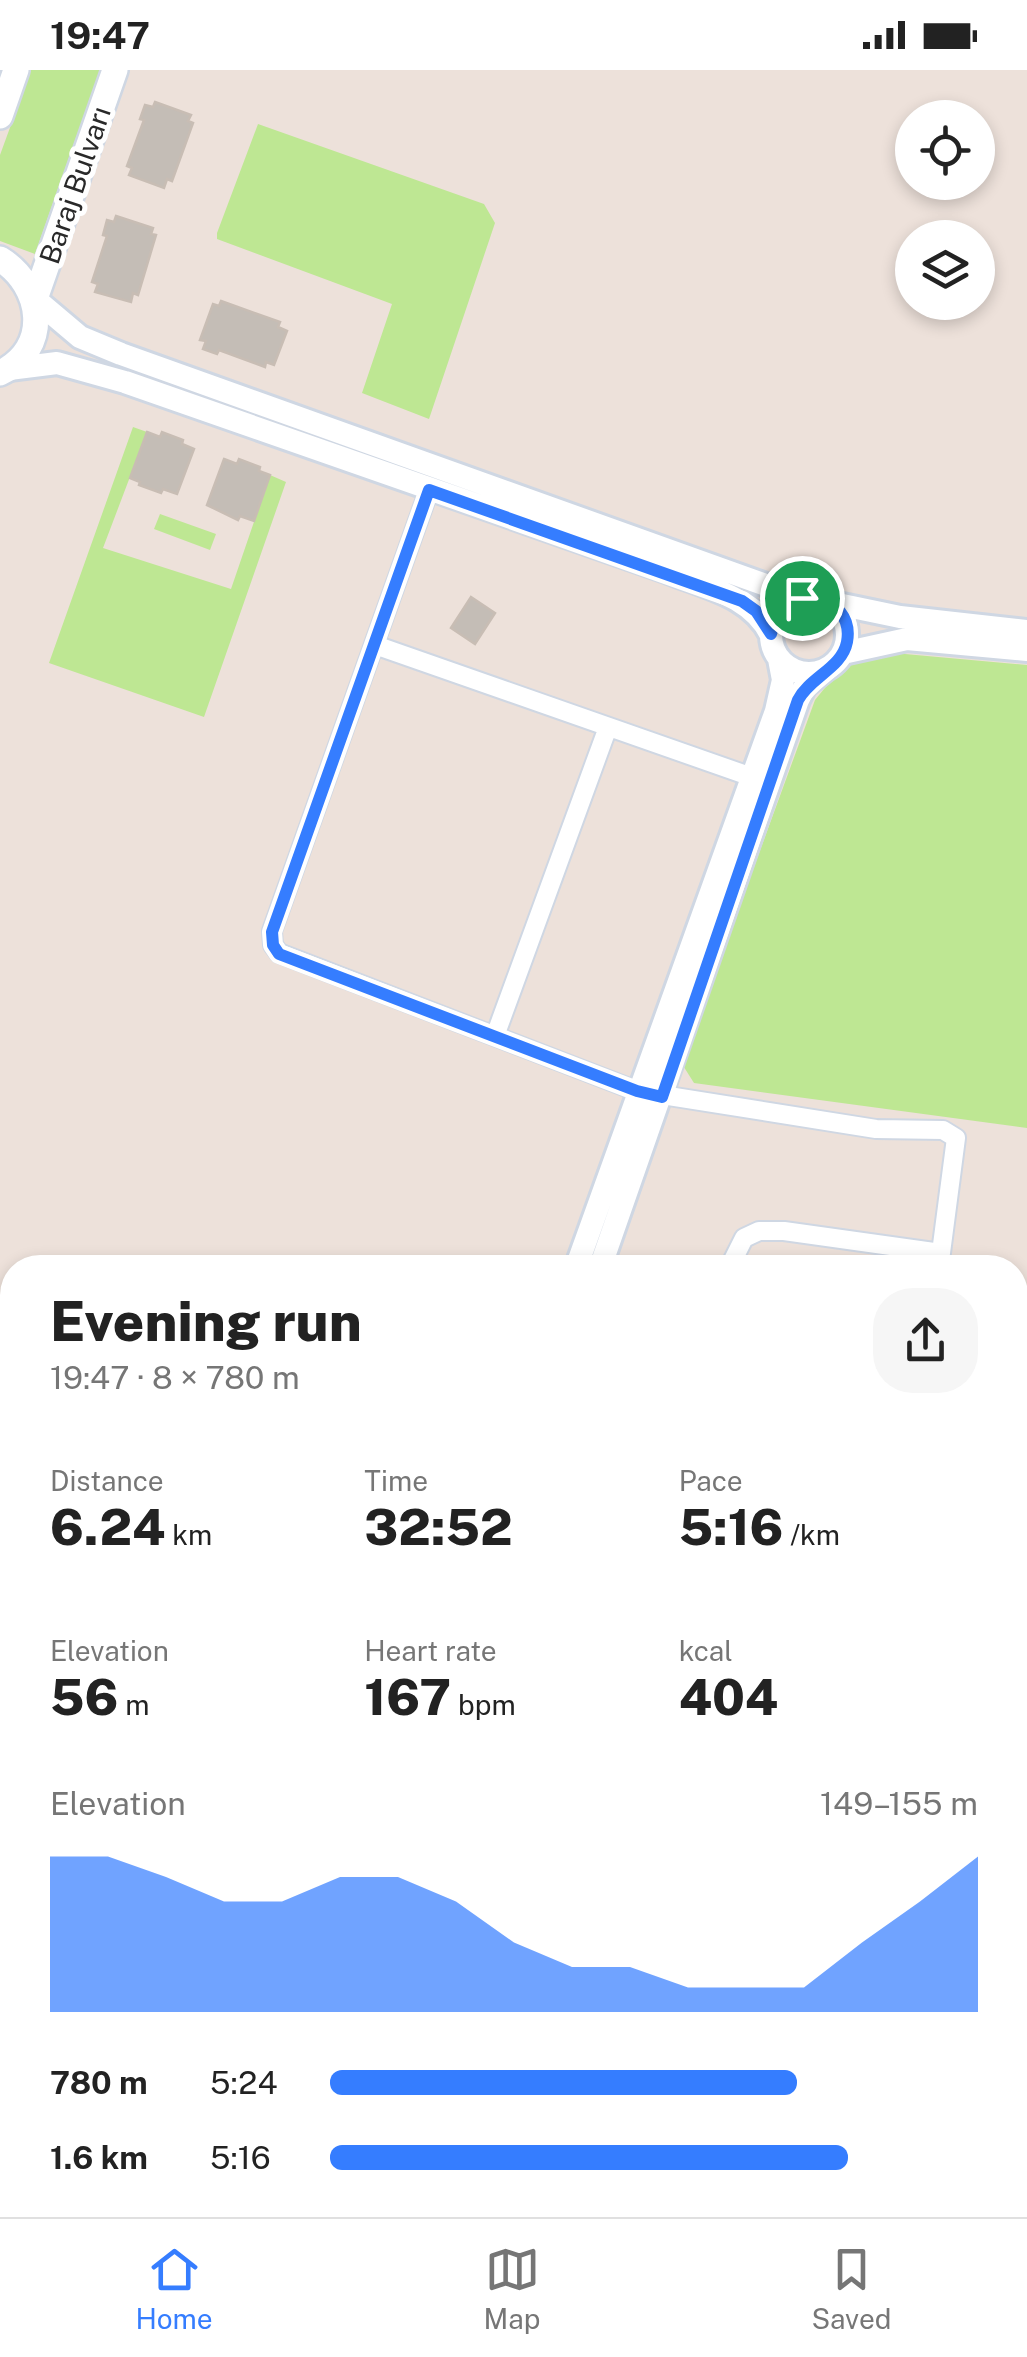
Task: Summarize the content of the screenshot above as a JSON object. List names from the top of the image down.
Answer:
{
  "streets": {
    "main road": ["Baraj Bulvarı"]
  },
  "page": {
    "status": "19:47",
    "heading": ["Evening run", "19:47 · 8 × 780 m"],
    "stats": [
      ["Distance", "6.24 km"],
      ["Time", "32:52"],
      ["Pace", "5:16 /km"],
      ["Elevation", "56 m"],
      ["Heart rate", "167 bpm"],
      ["kcal", "404"]
    ],
    "chart": ["Elevation", "149–155 m"],
    "list": [
      {
        "name": "780 m",
        "note": "5:24"
      },
      {
        "name": "1.6 km",
        "note": "5:16"
      }
    ],
    "tabs": ["Home", "Map", "Saved"]
  }
}
